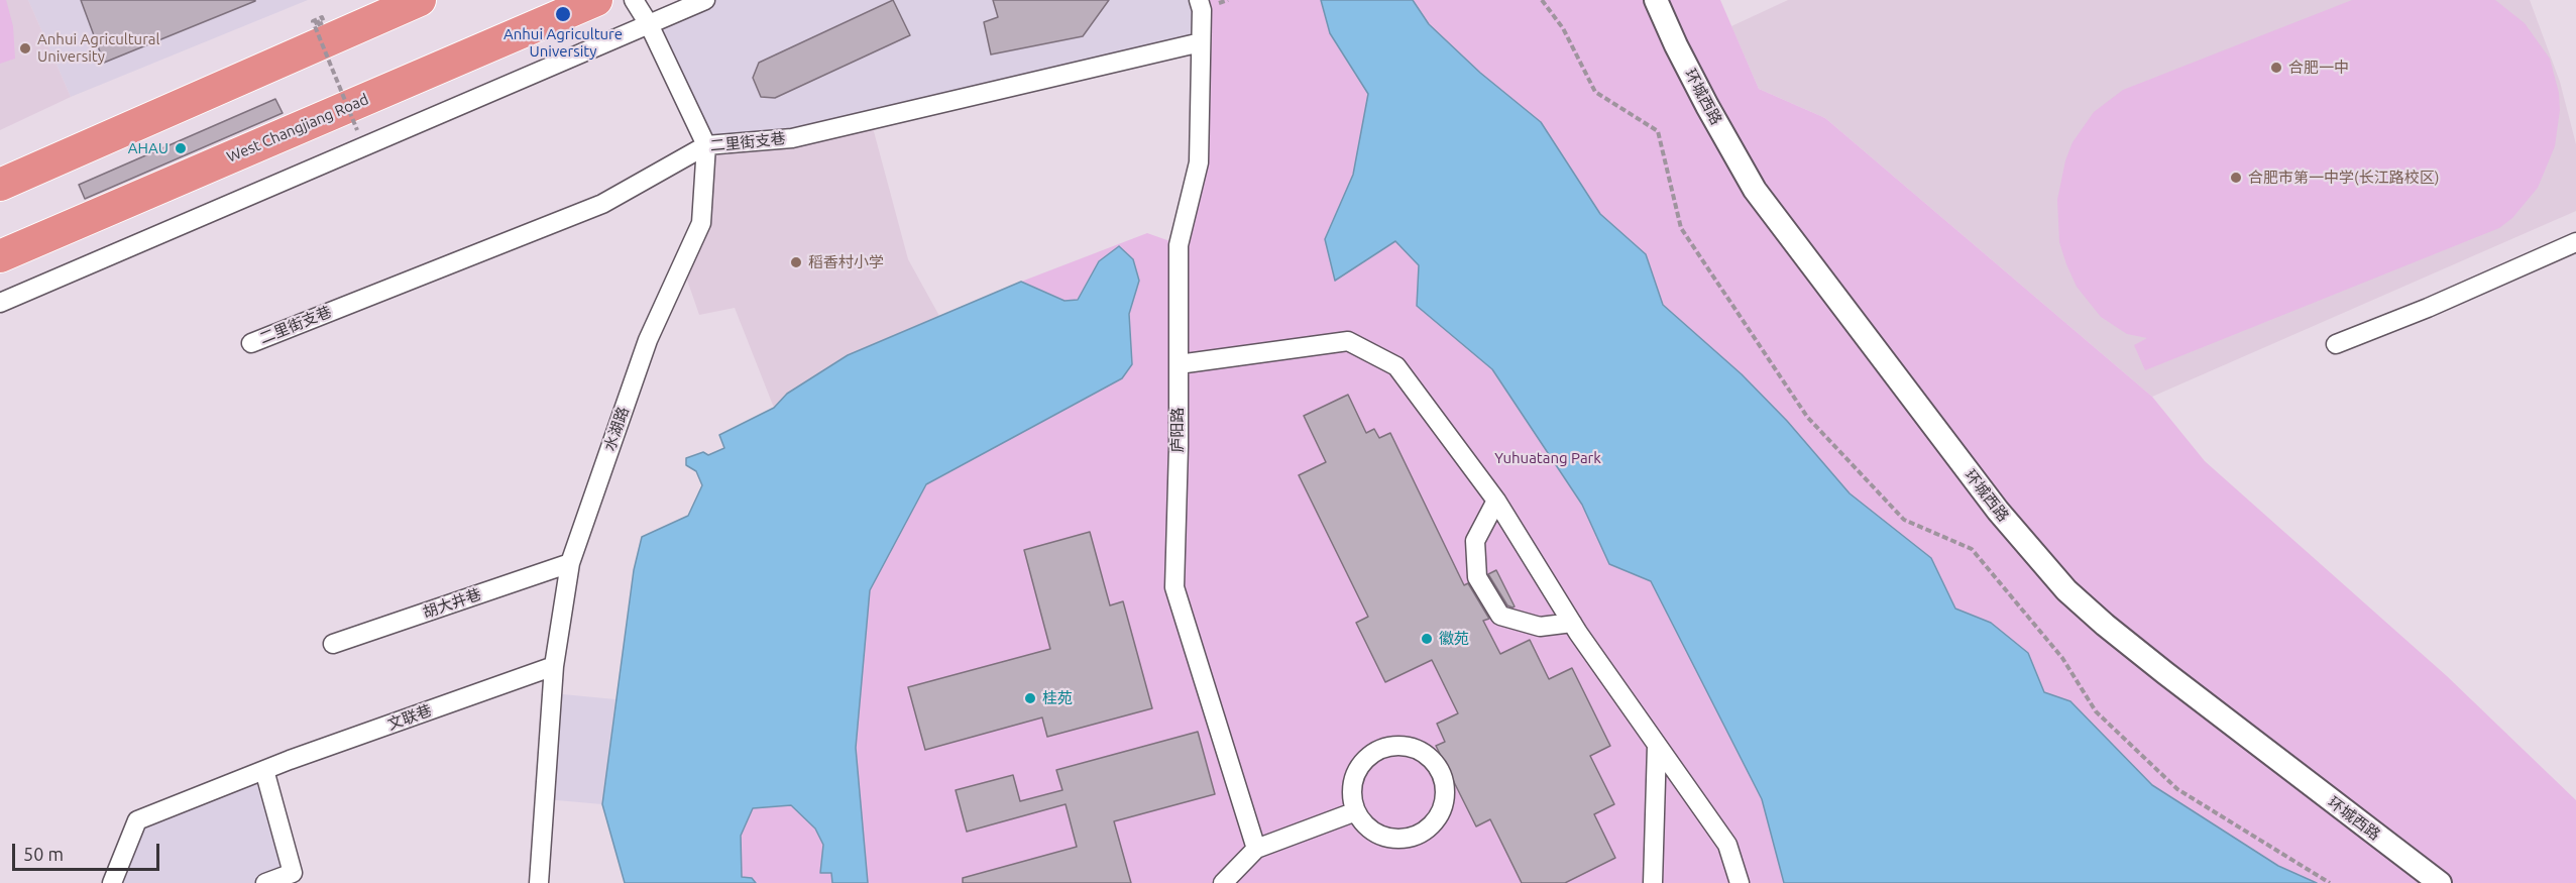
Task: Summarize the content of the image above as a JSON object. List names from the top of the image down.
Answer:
{
  "streets": {
    "highway": ["West Changjiang Road"],
    "street": [
      "环城西路",
      "二里街支巷",
      "水湖路",
      "庐阳路",
      "胡大井巷",
      "文联巷"
    ]
  },
  "crossings": [
    ["二里街支巷", "水湖路"],
    ["二里街支巷", "庐阳路"],
    ["水湖路", "胡大井巷"],
    ["水湖路", "文联巷"]
  ],
  "parks": ["Yuhuatang Park"],
  "places": [
    "Anhui Agriculture University",
    "Anhui Agricultural University",
    "合肥一中",
    "AHAU",
    "合肥市第一中学(长江路校区)",
    "稻香村小学",
    "徽苑",
    "桂苑"
  ],
  "scale_bar": "50 m"
}
